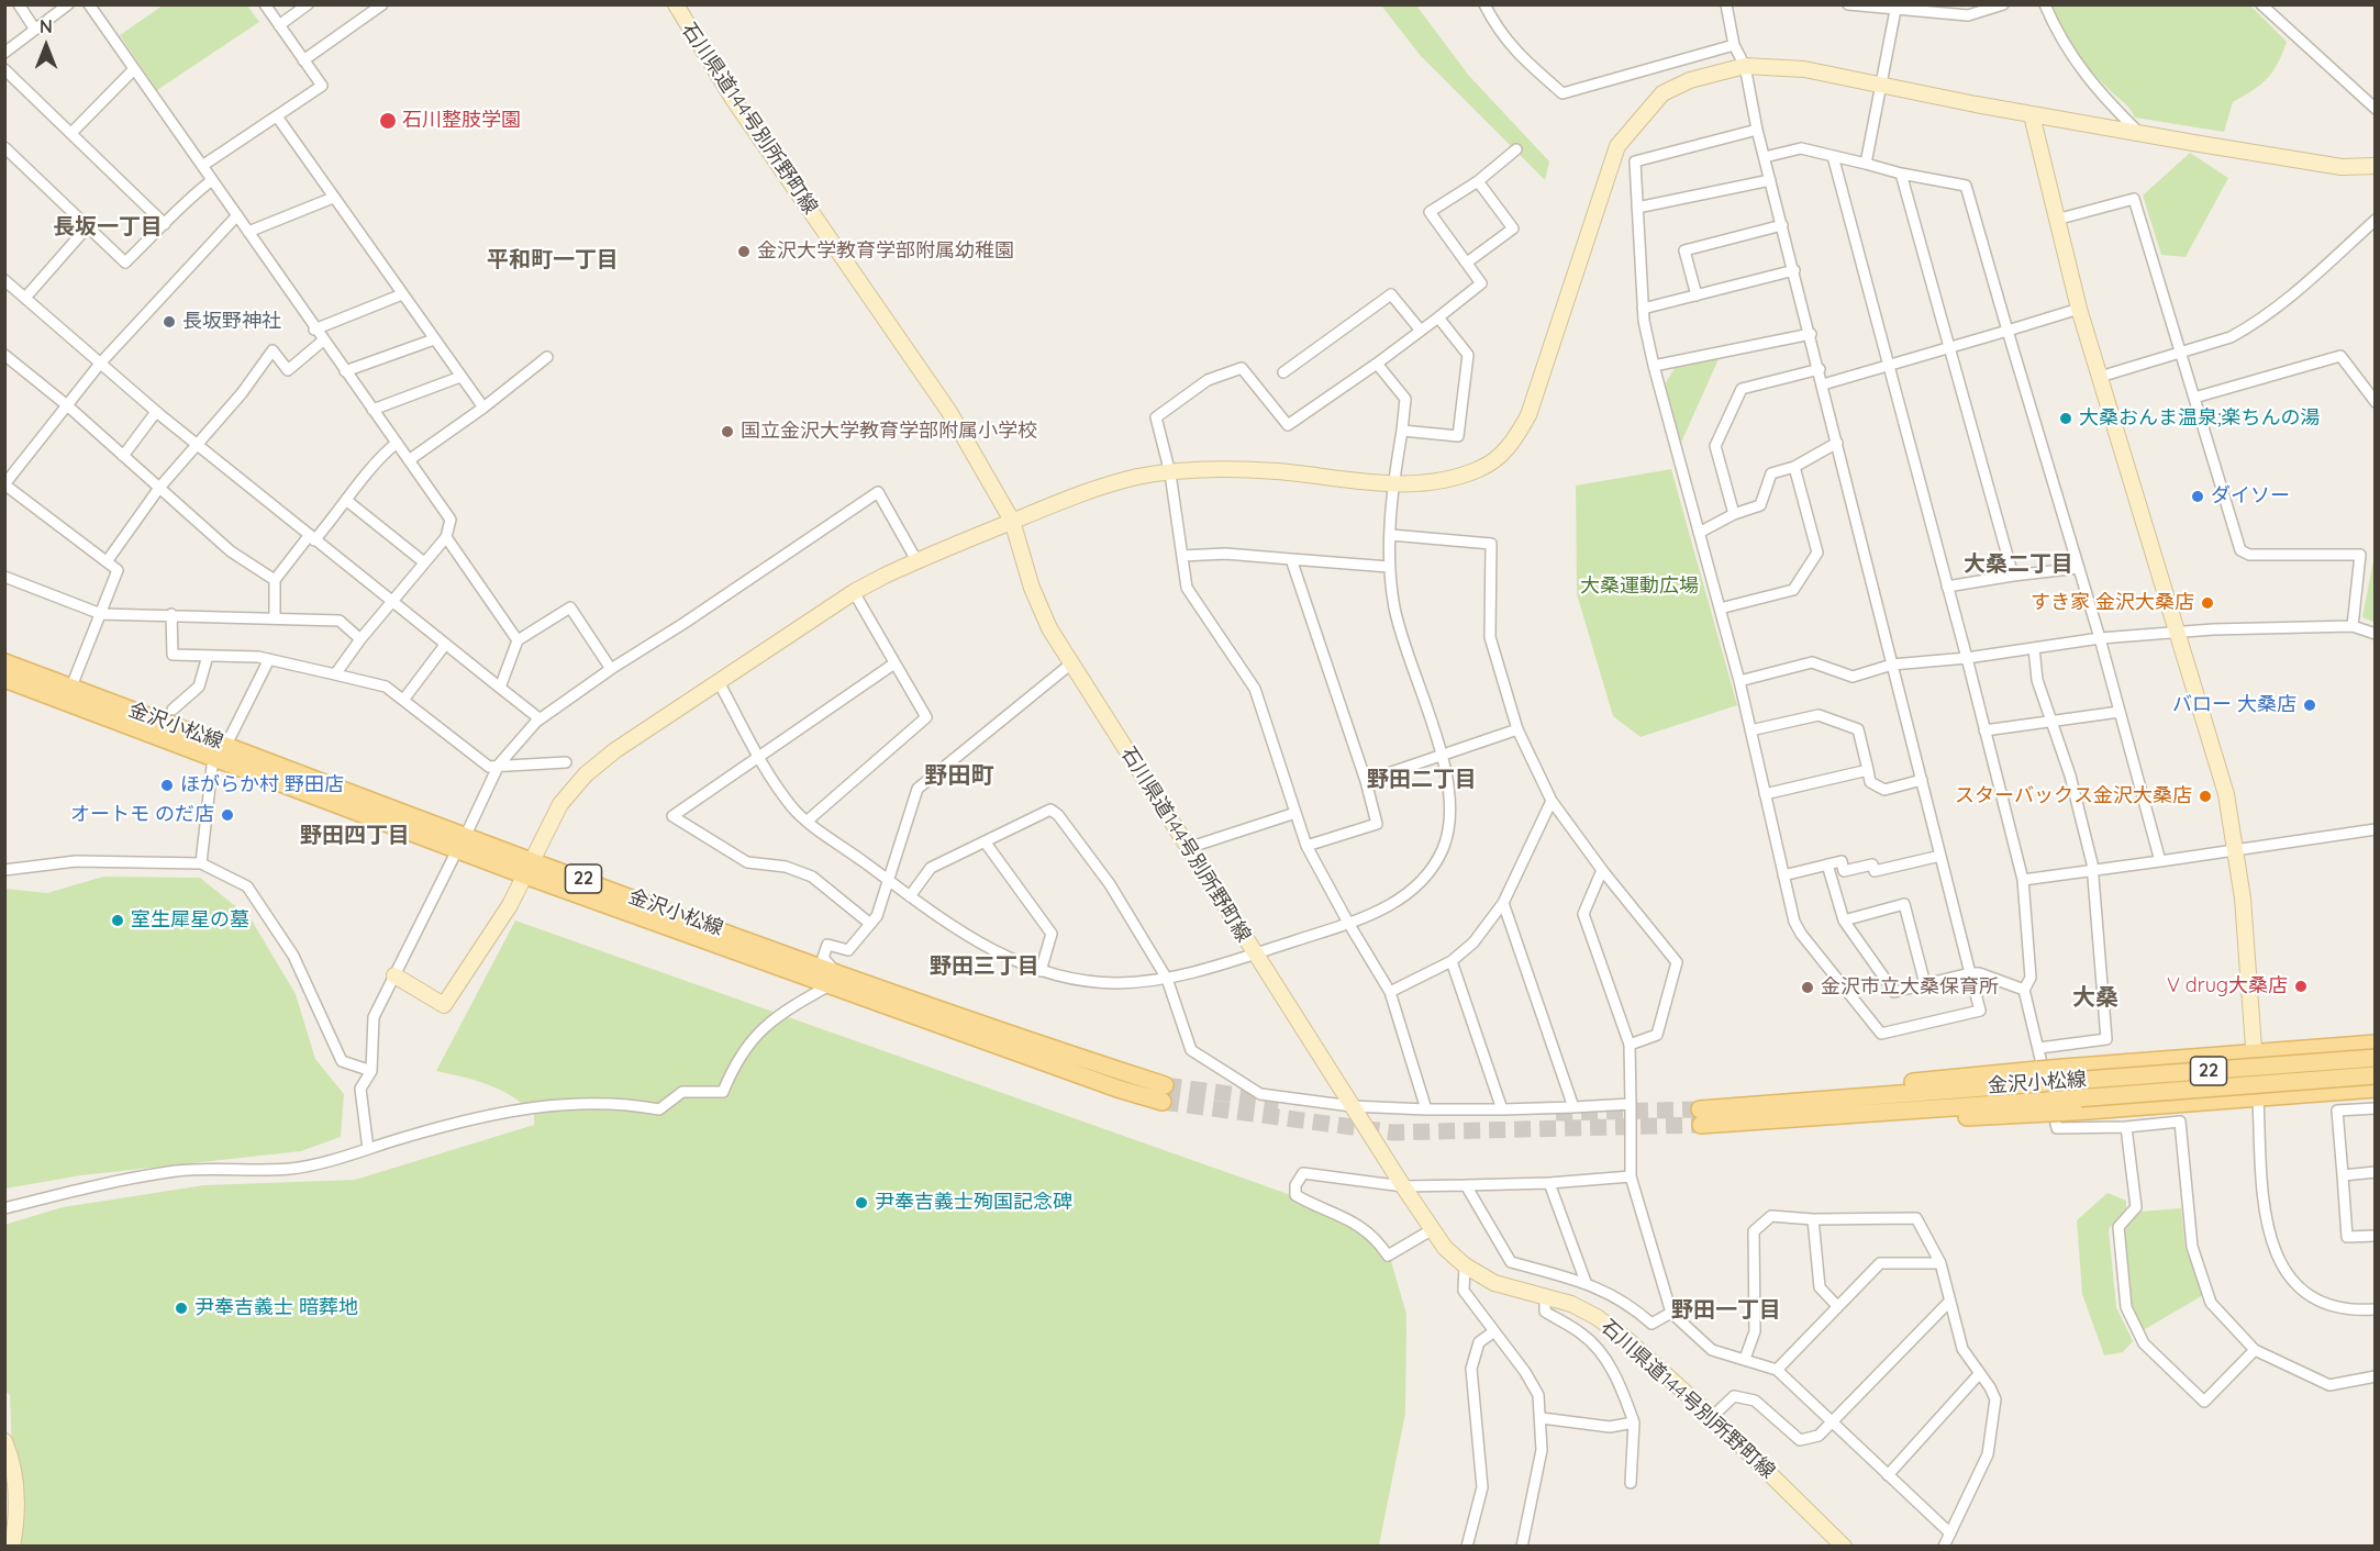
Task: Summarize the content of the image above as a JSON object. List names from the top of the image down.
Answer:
{
  "streets": {
    "main road": ["金沢小松線", "22"],
    "street": ["石川県道144号別所野町線"]
  },
  "crossings": [
    ["金沢小松線", "22"]
  ],
  "districts": [
    "長坂一丁目",
    "平和町一丁目",
    "大桑二丁目",
    "野田町",
    "野田二丁目",
    "野田四丁目",
    "野田三丁目",
    "大桑",
    "野田一丁目"
  ],
  "parks": ["大桑運動広場"],
  "places": [
    "石川整肢学園",
    "金沢大学教育学部附属幼稚園",
    "長坂野神社",
    "大桑おんま温泉;楽ちんの湯",
    "国立金沢大学教育学部附属小学校",
    "ダイソー",
    "すき家 金沢大桑店",
    "バロー 大桑店",
    "ほがらか村 野田店",
    "スターバックス金沢大桑店",
    "オートモ のだ店",
    "室生犀星の墓",
    "V drug大桑店",
    "金沢市立大桑保育所",
    "尹奉吉義士殉国記念碑",
    "尹奉吉義士 暗葬地"
  ],
  "north": "top"
}
